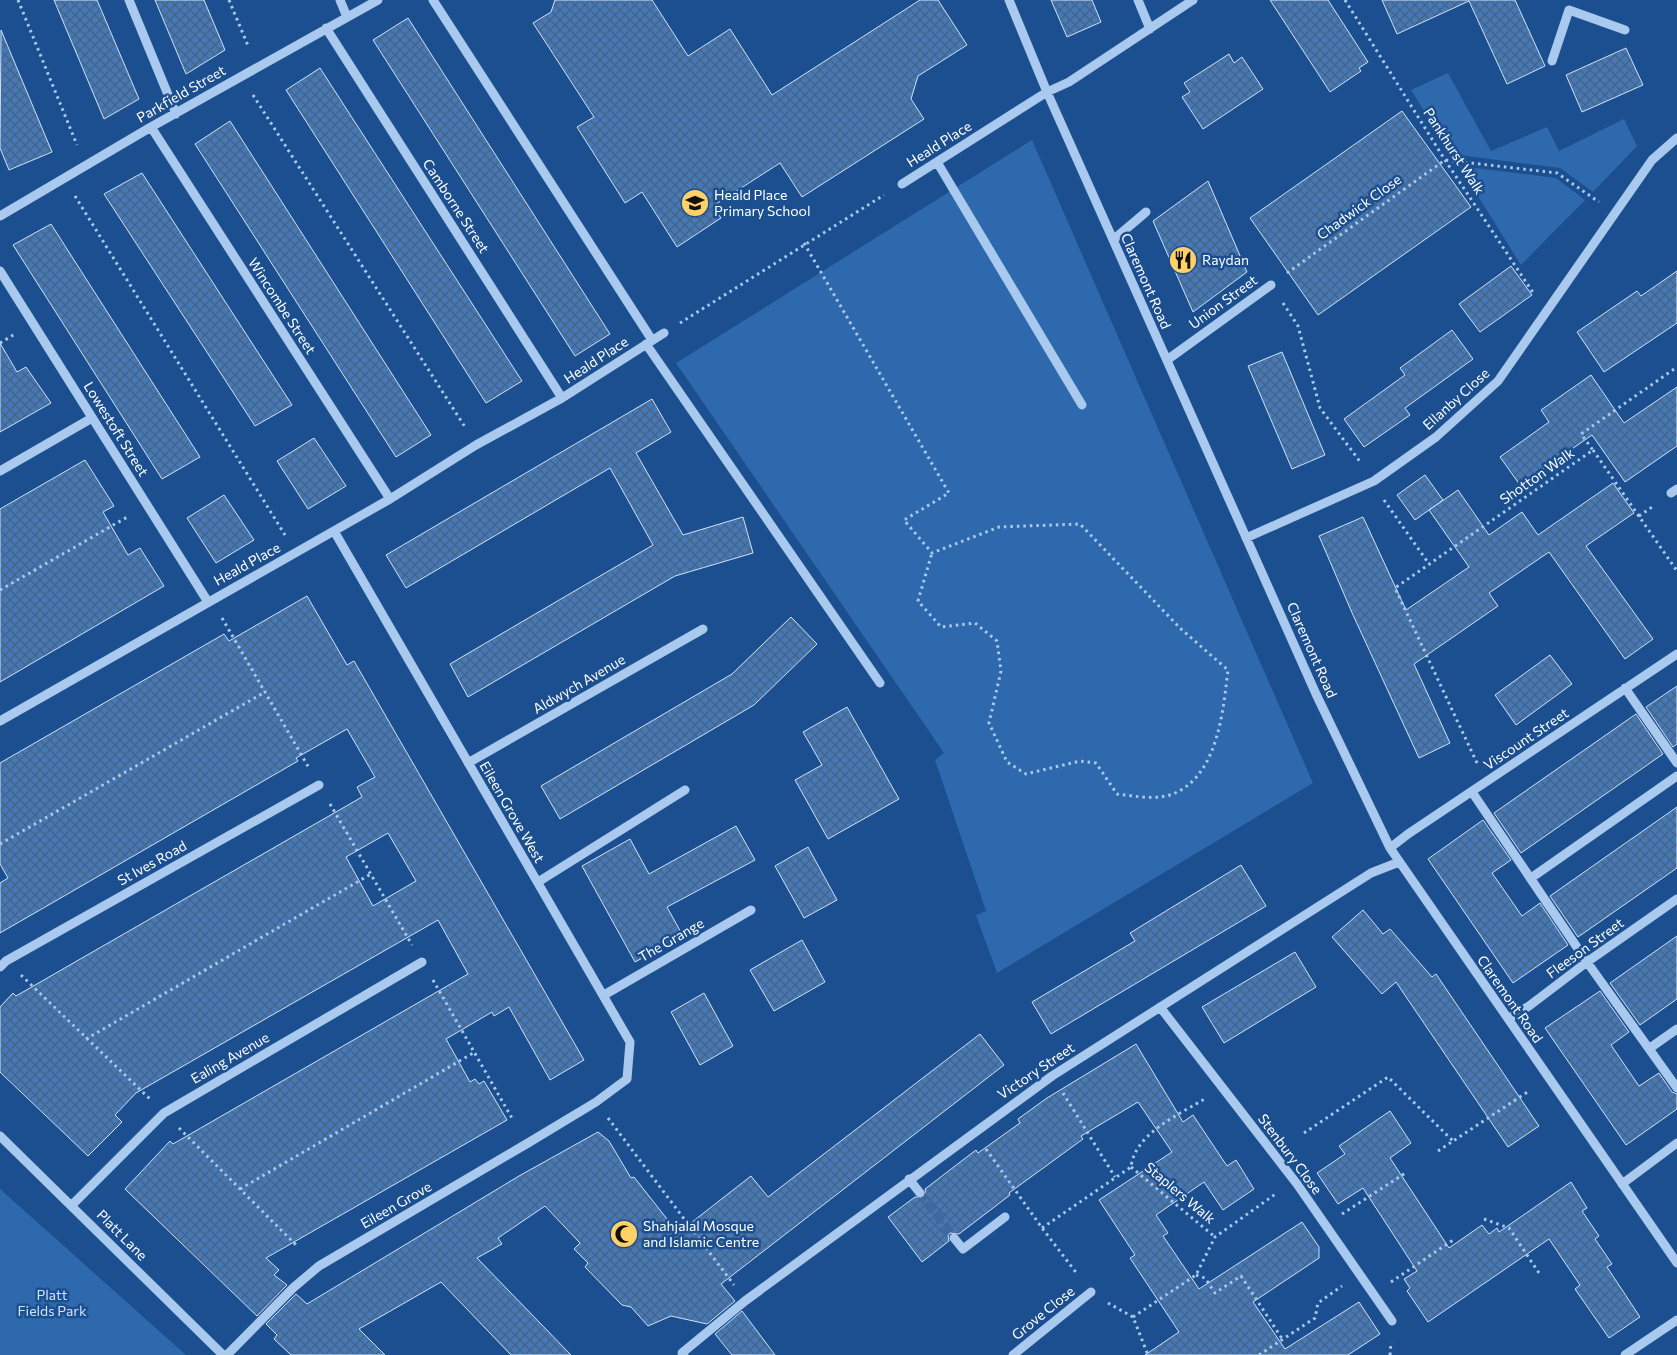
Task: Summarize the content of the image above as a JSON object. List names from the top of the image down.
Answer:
{
  "streets": {
    "street": [
      "Parkfield Street",
      "Heald Place",
      "Camborne Street",
      "Claremont Road",
      "Union Street",
      "Wincombe Street",
      "Ellanby Close",
      "Lowestoft Street",
      "Aldwych Avenue",
      "Viscount Street",
      "Eileen Grove West",
      "St Ives Road",
      "The Grange",
      "Fleeson Street",
      "Ealing Avenue",
      "Victory Street",
      "Stenbury Close",
      "Eileen Grove",
      "Platt Lane",
      "Grove Close"
    ],
    "path": [
      "Pankhurst Walk",
      "Chadwick Close",
      "Shotton Walk",
      "Staplers Walk"
    ]
  },
  "crossings": [
    ["Parkfield Street", "Camborne Street"],
    ["Parkfield Street", "Wincombe Street"],
    ["Heald Place", "Camborne Street"],
    ["Heald Place", "Claremont Road"],
    ["Heald Place", "Wincombe Street"],
    ["Heald Place", "Lowestoft Street"],
    ["Heald Place", "Eileen Grove West"],
    ["Pankhurst Walk", "Chadwick Close"],
    ["Pankhurst Walk", "Ellanby Close"],
    ["Claremont Road", "Union Street"],
    ["Claremont Road", "Ellanby Close"],
    ["Claremont Road", "Viscount Street"],
    ["Claremont Road", "Fleeson Street"],
    ["Claremont Road", "Victory Street"],
    ["Aldwych Avenue", "Eileen Grove West"],
    ["Eileen Grove West", "The Grange"],
    ["Eileen Grove West", "Eileen Grove"],
    ["Ealing Avenue", "Platt Lane"],
    ["Victory Street", "Stenbury Close"]
  ],
  "parks": ["Platt Fields Park"],
  "places": {
    "school or university": ["Heald Place Primary School"],
    "restaurant": ["Raydan"],
    "mosque": ["Shahjalal Mosque and Islamic Centre"]
  }
}
